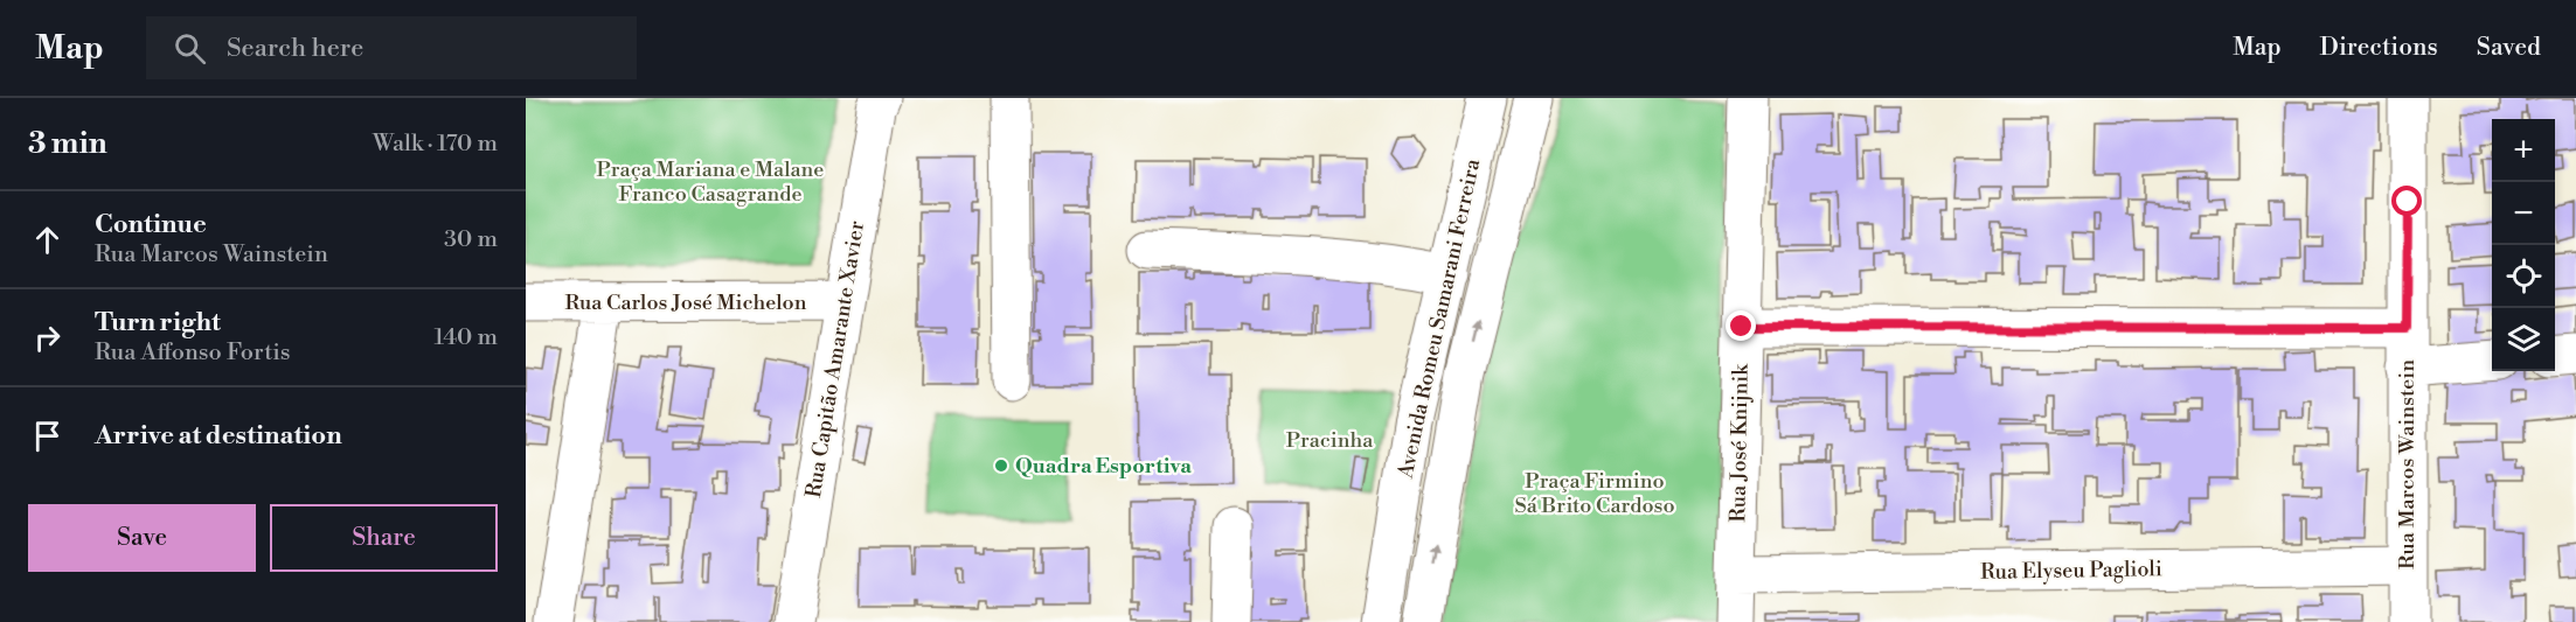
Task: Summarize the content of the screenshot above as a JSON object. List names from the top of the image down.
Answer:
{
  "streets": {
    "street": [
      "Rua Carlos José Michelon",
      "Avenida Romeu Samarani Ferreira",
      "Rua Capitão Amarante Xavier",
      "Rua José Knijnik",
      "Rua Marcos Wainstein",
      "Rua Elyseu Paglioli"
    ]
  },
  "crossings": [
    ["Rua Carlos José Michelon", "Rua Capitão Amarante Xavier"],
    ["Rua José Knijnik", "Rua Elyseu Paglioli"],
    ["Rua Marcos Wainstein", "Rua Elyseu Paglioli"]
  ],
  "parks": ["Praça Mariana e Malane Franco Casagrande", "Pracinha", "Praça Firmino Sá Brito Cardoso"],
  "places": ["Quadra Esportiva"],
  "page": {
    "header": "Map",
    "search": "Search here",
    "nav": ["Map", "Directions", "Saved"],
    "heading": ["3 min", "Walk · 170 m"],
    "map_buttons": ["+", "−"],
    "list": [
      ["Continue", "Rua Marcos Wainstein", "30 m"],
      ["Turn right", "Rua Affonso Fortis", "140 m"],
      "Arrive at destination"
    ],
    "buttons": ["Save", "Share"]
  }
}
